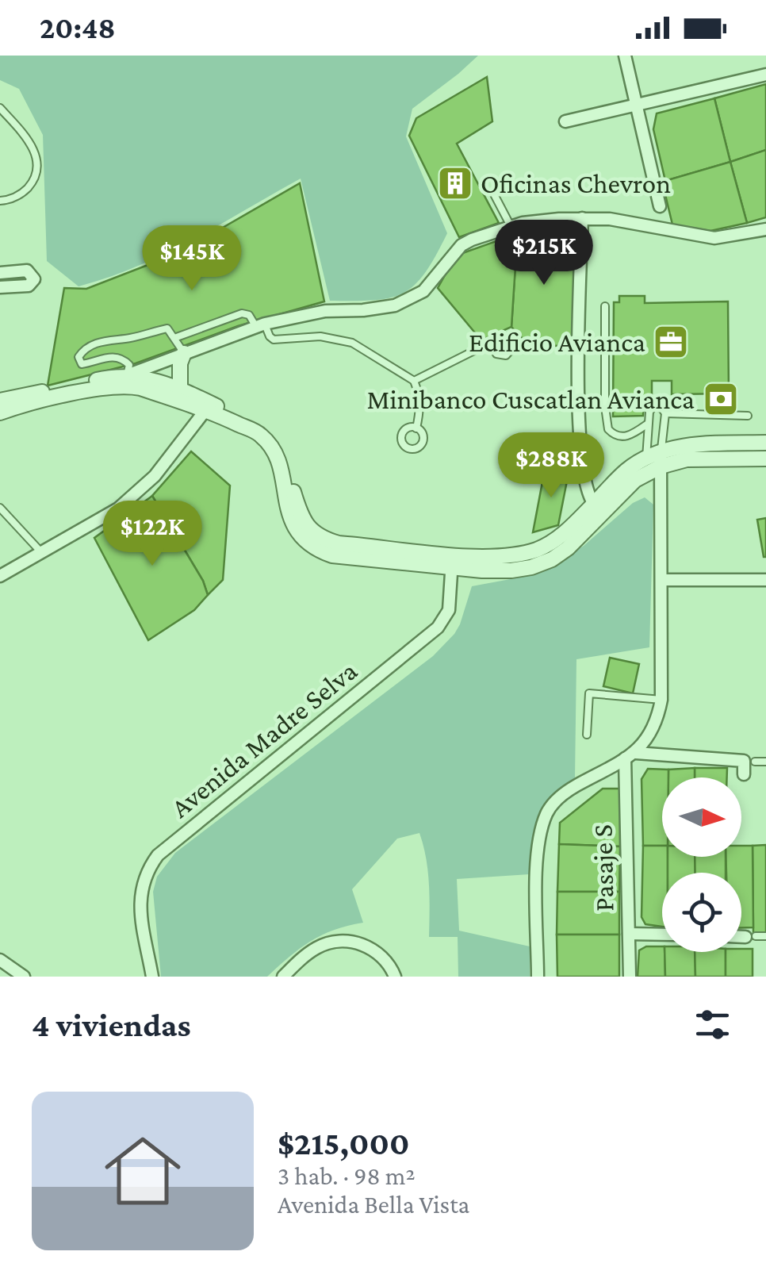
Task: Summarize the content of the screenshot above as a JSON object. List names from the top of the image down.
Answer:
{
  "streets": {
    "street": ["Avenida Madre Selva", "Pasaje S"]
  },
  "places": {
    "building": ["Oficinas Chevron"],
    "office": ["Edificio Avianca"],
    "bank": ["Minibanco Cuscatlan Avianca"]
  },
  "north": "right",
  "page": {
    "status": "20:48",
    "price": [
      "$215K",
      "$145K",
      "$288K",
      "$122K"
    ],
    "heading": "4 viviendas",
    "list": [
      {
        "name": "$215,000",
        "note": "3 hab. · 98 m² · Avenida Bella Vista"
      }
    ]
  }
}
